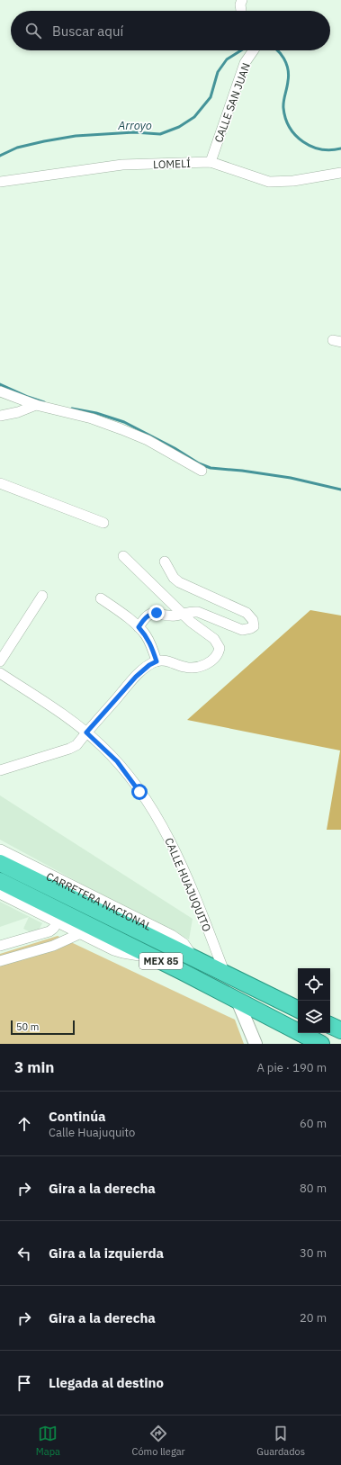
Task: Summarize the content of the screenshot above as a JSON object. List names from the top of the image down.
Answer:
{
  "streets": {
    "highway": ["CARRETERA NACIONAL", "MEX 85"],
    "street": ["CALLE SAN JUAN", "LOMELÍ", "CALLE HUAJUQUITO"]
  },
  "crossings": [
    ["CALLE SAN JUAN", "LOMELÍ"],
    ["CALLE HUAJUQUITO", "CARRETERA NACIONAL"]
  ],
  "water": ["Arroyo"],
  "scale_bar": "50 m",
  "page": {
    "search": "Buscar aquí",
    "scale": "50 m",
    "heading": ["3 min", "A pie · 190 m"],
    "list": [
      ["Continúa", "Calle Huajuquito", "60 m"],
      ["Gira a la derecha", "80 m"],
      ["Gira a la izquierda", "30 m"],
      ["Gira a la derecha", "20 m"],
      "Llegada al destino"
    ],
    "nav": ["Mapa", "Cómo llegar", "Guardados"]
  }
}
